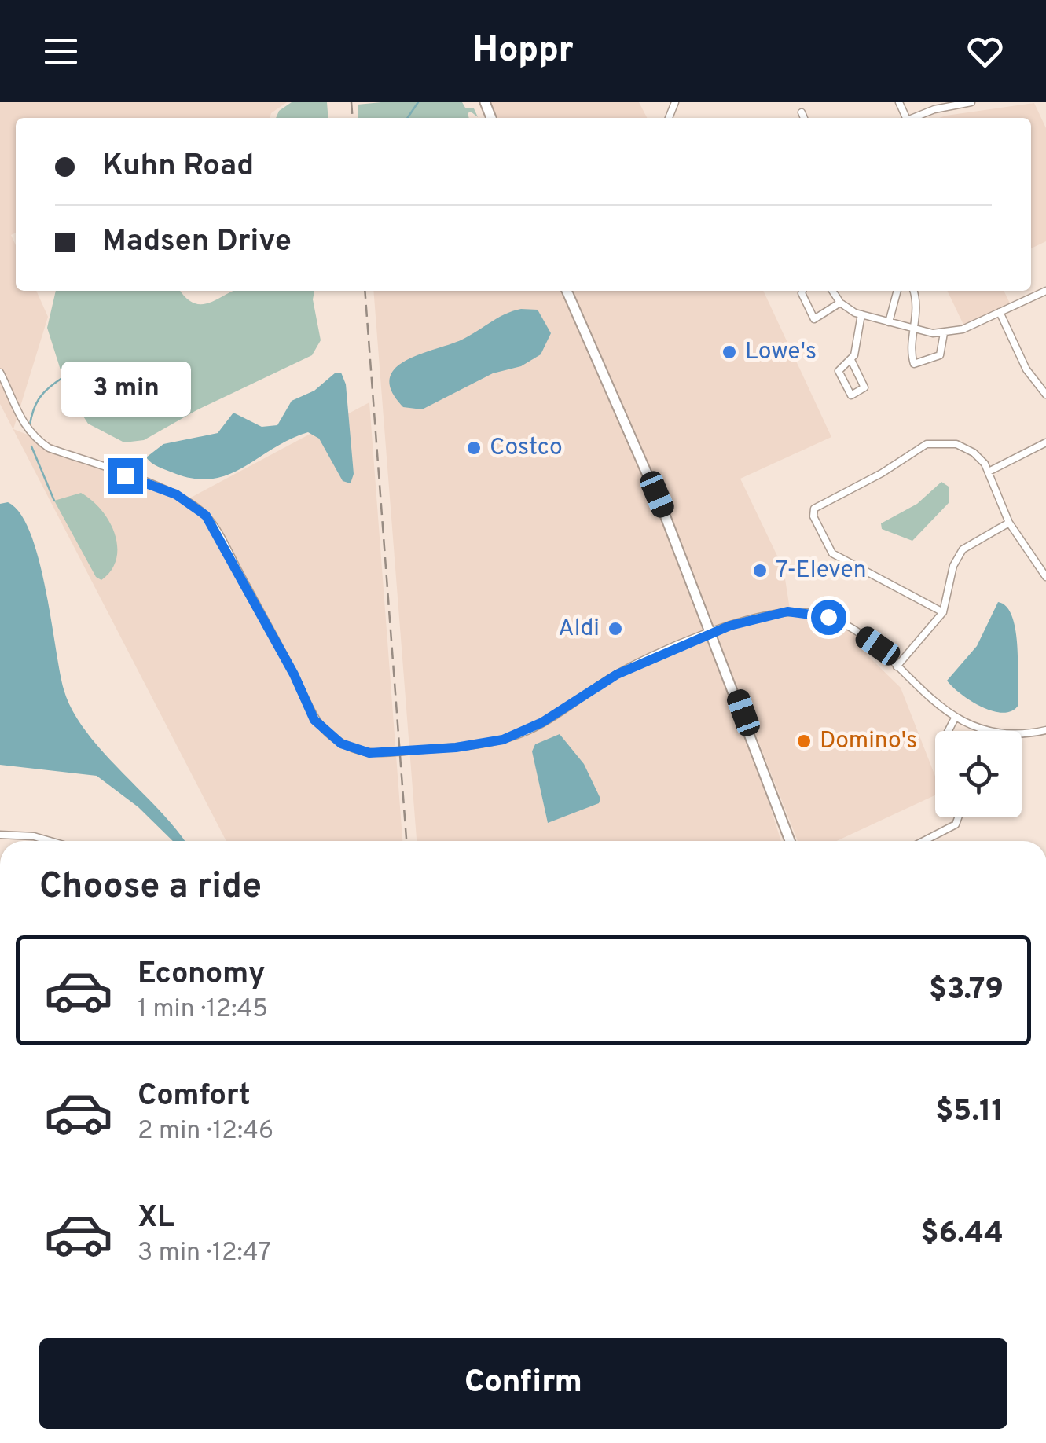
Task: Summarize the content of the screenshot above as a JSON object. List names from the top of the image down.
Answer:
{
  "places": [
    "Lowe's",
    "Costco",
    "7-Eleven",
    "Aldi",
    "Domino's"
  ],
  "page": {
    "header": "Hoppr",
    "banner": ["Kuhn Road", "Madsen Drive"],
    "bubble": "3 min",
    "heading": "Choose a ride",
    "list": [
      {
        "name": "Economy",
        "note": "1 min · 12:45",
        "value": "$3.79"
      },
      {
        "name": "Comfort",
        "note": "2 min · 12:46",
        "value": "$5.11"
      },
      {
        "name": "XL",
        "note": "3 min · 12:47",
        "value": "$6.44"
      }
    ],
    "buttons": "Confirm"
  }
}
